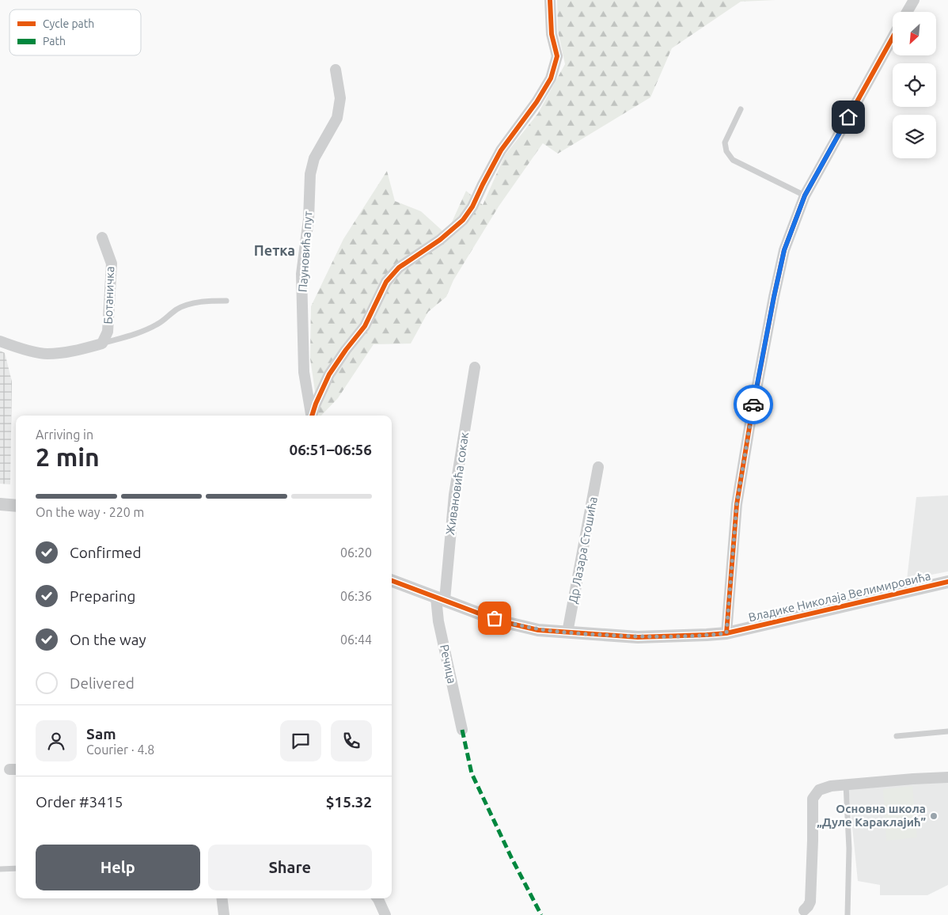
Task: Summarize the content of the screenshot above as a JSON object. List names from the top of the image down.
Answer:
{
  "streets": {
    "street": [
      "Пауновића пут",
      "Ботаничка",
      "Живановића сокак",
      "Др Лазара Стошића",
      "Владике Николаја Велимировића",
      "Речица"
    ]
  },
  "crossings": [
    ["Живановића сокак", "Владике Николаја Велимировића"],
    ["Живановића сокак", "Речица"],
    ["Др Лазара Стошића", "Владике Николаја Велимировића"],
    ["Владике Николаја Велимировића", "Речица"]
  ],
  "districts": ["Петка"],
  "places": ["Основна школа „Дуле Караклајић”"],
  "legend": ["Cycle path", "Path"],
  "north": "bottom left",
  "page": {
    "heading": ["2 min", "Arriving in", "06:51–06:56"],
    "panel": [
      "Sam",
      "Courier · 4.8",
      "Order #3415",
      "$15.32"
    ],
    "bar": "On the way · 220 m",
    "list": [
      ["Confirmed", "06:20"],
      ["Preparing", "06:36"],
      ["On the way", "06:44"],
      "Delivered"
    ],
    "buttons": ["Help", "Share"]
  }
}
